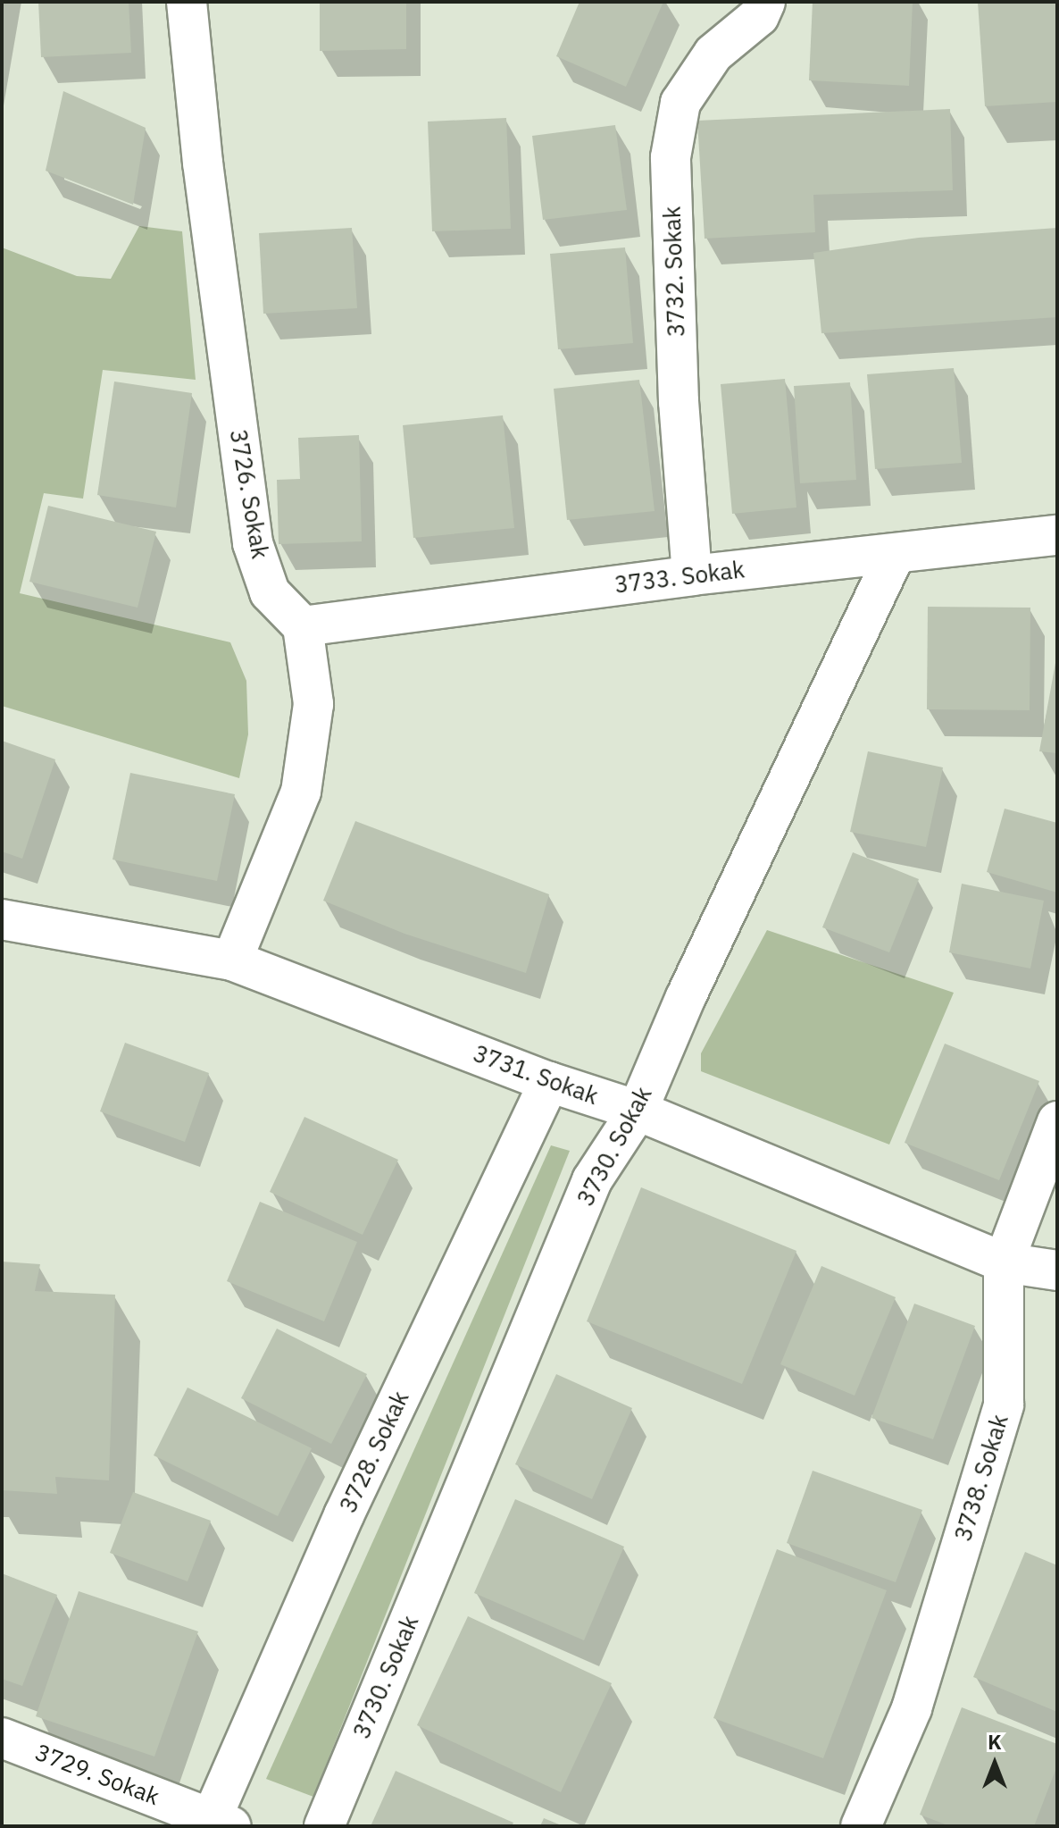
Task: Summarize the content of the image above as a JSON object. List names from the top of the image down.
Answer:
{
  "streets": {
    "street": [
      "3732. Sokak",
      "3726. Sokak",
      "3733. Sokak",
      "3731. Sokak",
      "3730. Sokak",
      "3728. Sokak",
      "3738. Sokak",
      "3729. Sokak"
    ]
  },
  "crossings": [
    ["3732. Sokak", "3733. Sokak"],
    ["3726. Sokak", "3733. Sokak"],
    ["3733. Sokak", "3730. Sokak"],
    ["3731. Sokak", "3730. Sokak"],
    ["3731. Sokak", "3728. Sokak"],
    ["3731. Sokak", "3738. Sokak"],
    ["3728. Sokak", "3729. Sokak"]
  ],
  "north": "top"
}
